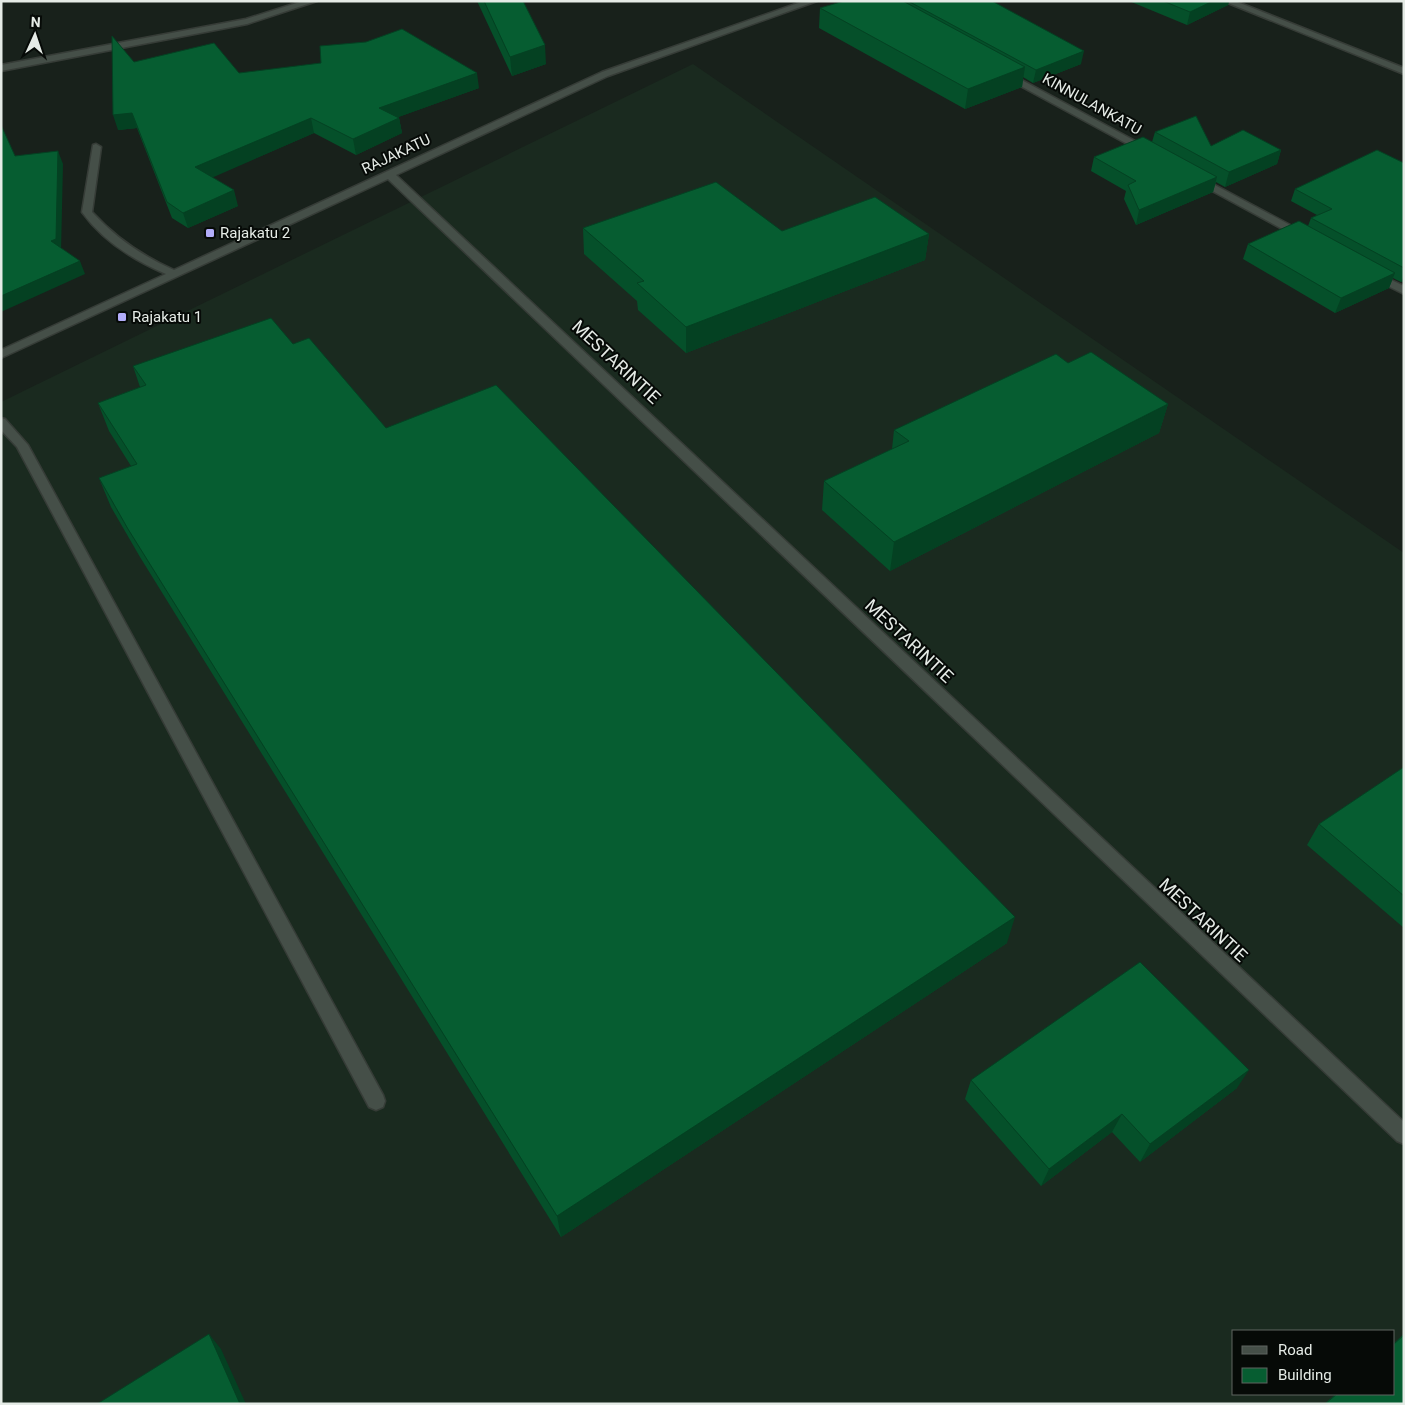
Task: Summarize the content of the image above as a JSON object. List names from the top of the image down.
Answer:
{
  "streets": {
    "street": ["KINNULANKATU", "RAJAKATU", "MESTARINTIE"]
  },
  "crossings": [
    ["RAJAKATU", "MESTARINTIE"]
  ],
  "places": {
    "transit": ["Rajakatu 2", "Rajakatu 1"]
  },
  "legend": ["Road", "Building"],
  "north": "top"
}
